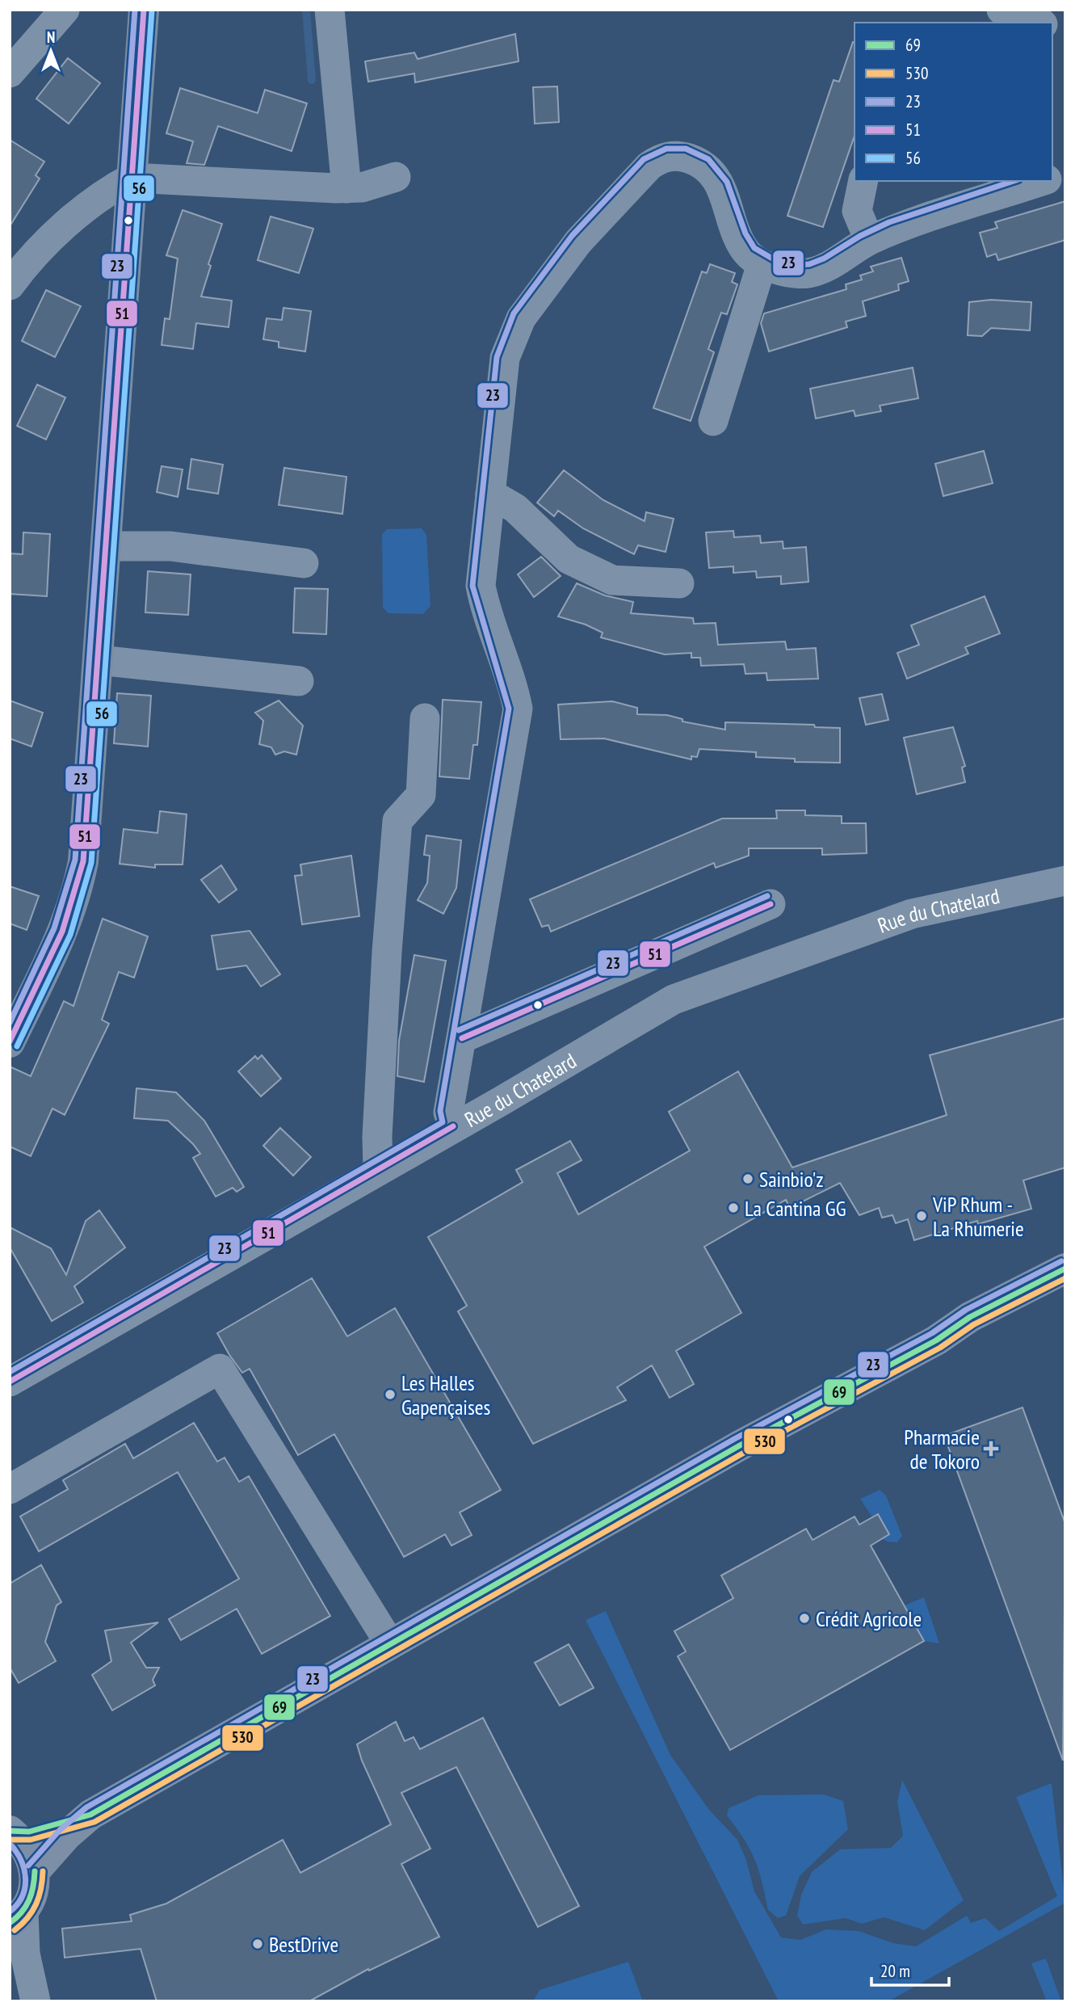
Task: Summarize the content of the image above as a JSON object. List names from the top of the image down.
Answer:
{
  "streets": {
    "street": ["Rue du Chatelard"]
  },
  "places": {
    "other": [
      "Sainbio'z",
      "La Cantina GG",
      "ViP Rhum - La Rhumerie",
      "Les Halles Gapençaises",
      "Crédit Agricole",
      "BestDrive"
    ],
    "health": ["Pharmacie de Tokoro"]
  },
  "lines": [
    "transit line 23",
    "transit line 51",
    "transit line 56",
    "transit line 69",
    "transit line 530"
  ],
  "legend": [
    "69",
    "530",
    "23",
    "51",
    "56"
  ],
  "scale_bar": "20 m",
  "north": "top"
}
